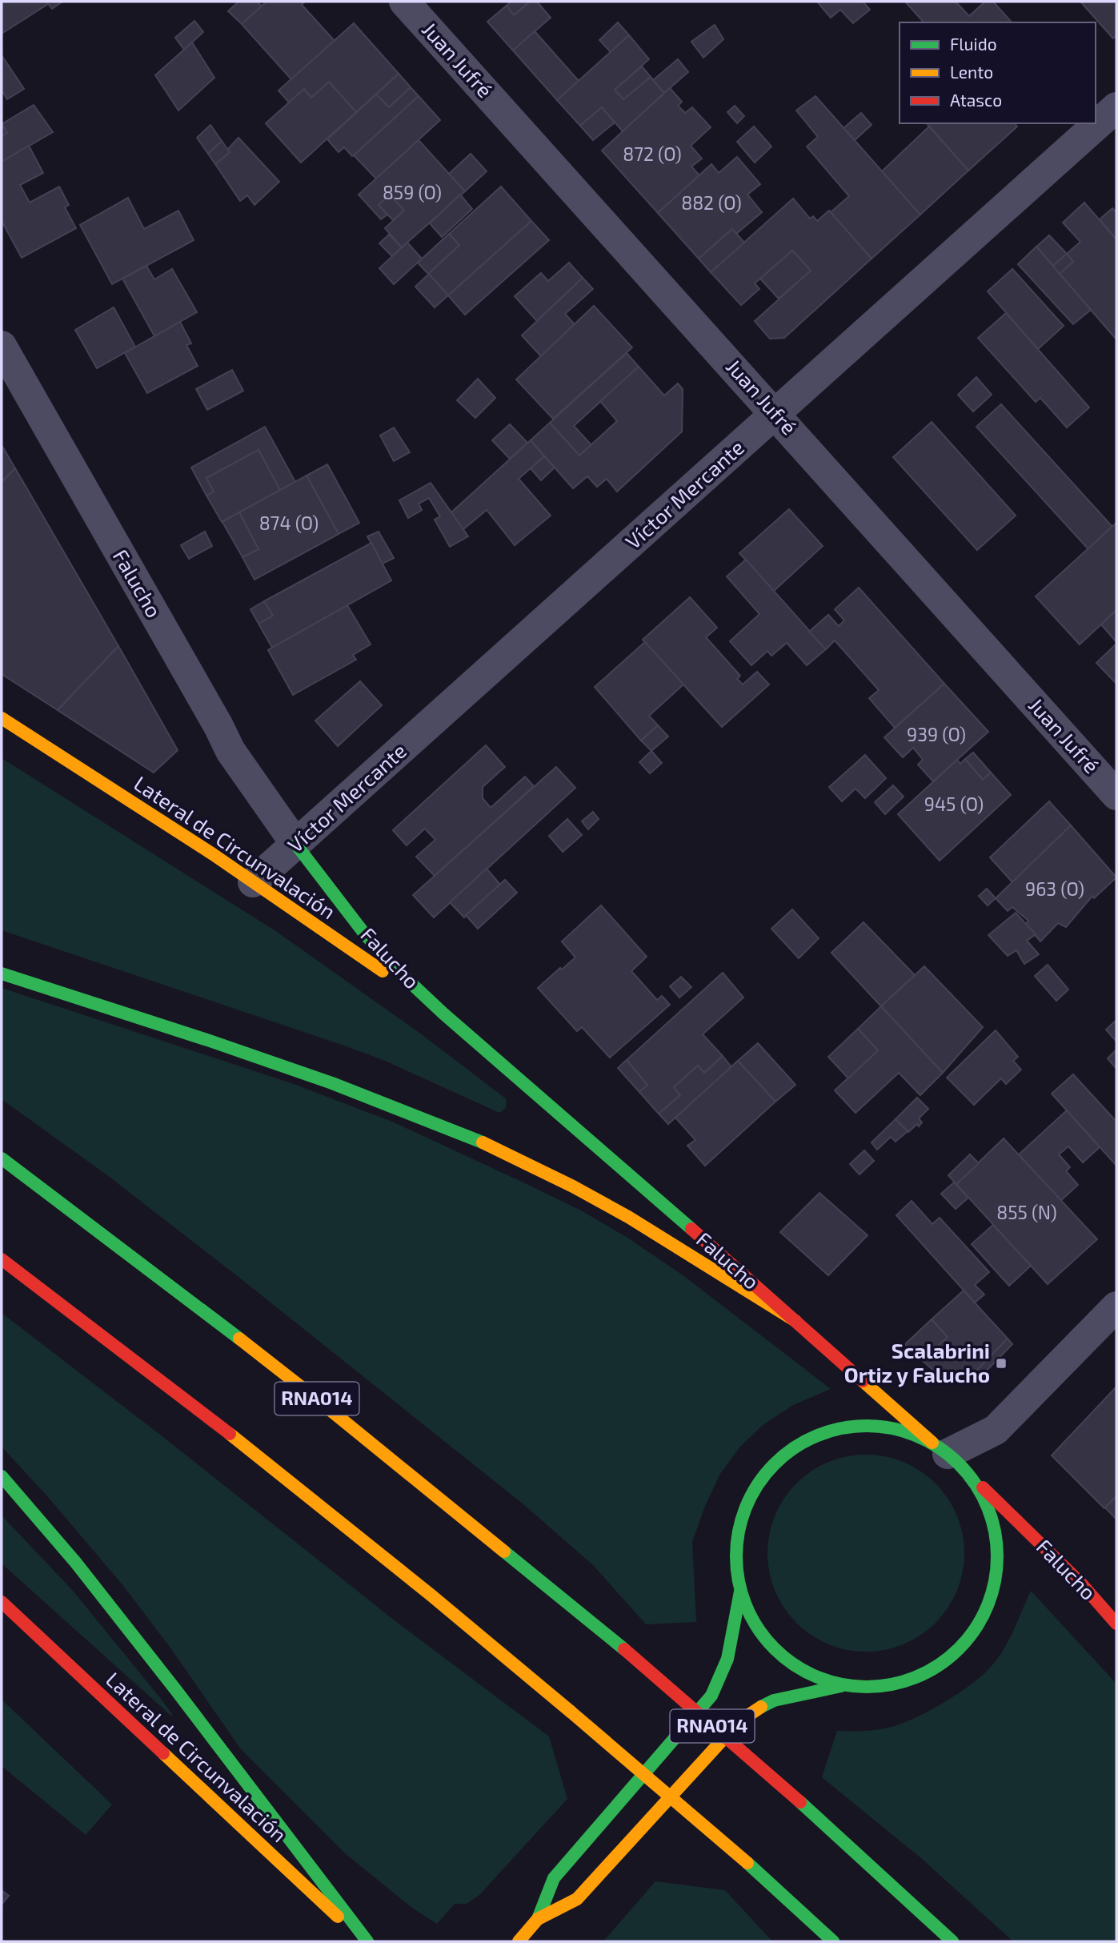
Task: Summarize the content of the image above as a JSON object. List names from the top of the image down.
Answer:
{
  "streets": {
    "main road": ["Falucho", "Lateral de Circunvalación", "RNA014"],
    "street": ["Juan Jufré", "Víctor Mercante"]
  },
  "crossings": [
    ["Juan Jufré", "Víctor Mercante"],
    ["Víctor Mercante", "Falucho"],
    ["Víctor Mercante", "Lateral de Circunvalación"],
    ["Falucho", "Lateral de Circunvalación"]
  ],
  "places": {
    "transit": ["Scalabrini Ortiz y Falucho"]
  },
  "house_numbers": [
    "872 (O)",
    "859 (O)",
    "882 (O)",
    "874 (O)",
    "939 (O)",
    "945 (O)",
    "963 (O)",
    "855 (N)"
  ],
  "legend": ["Fluido", "Lento", "Atasco"]
}
